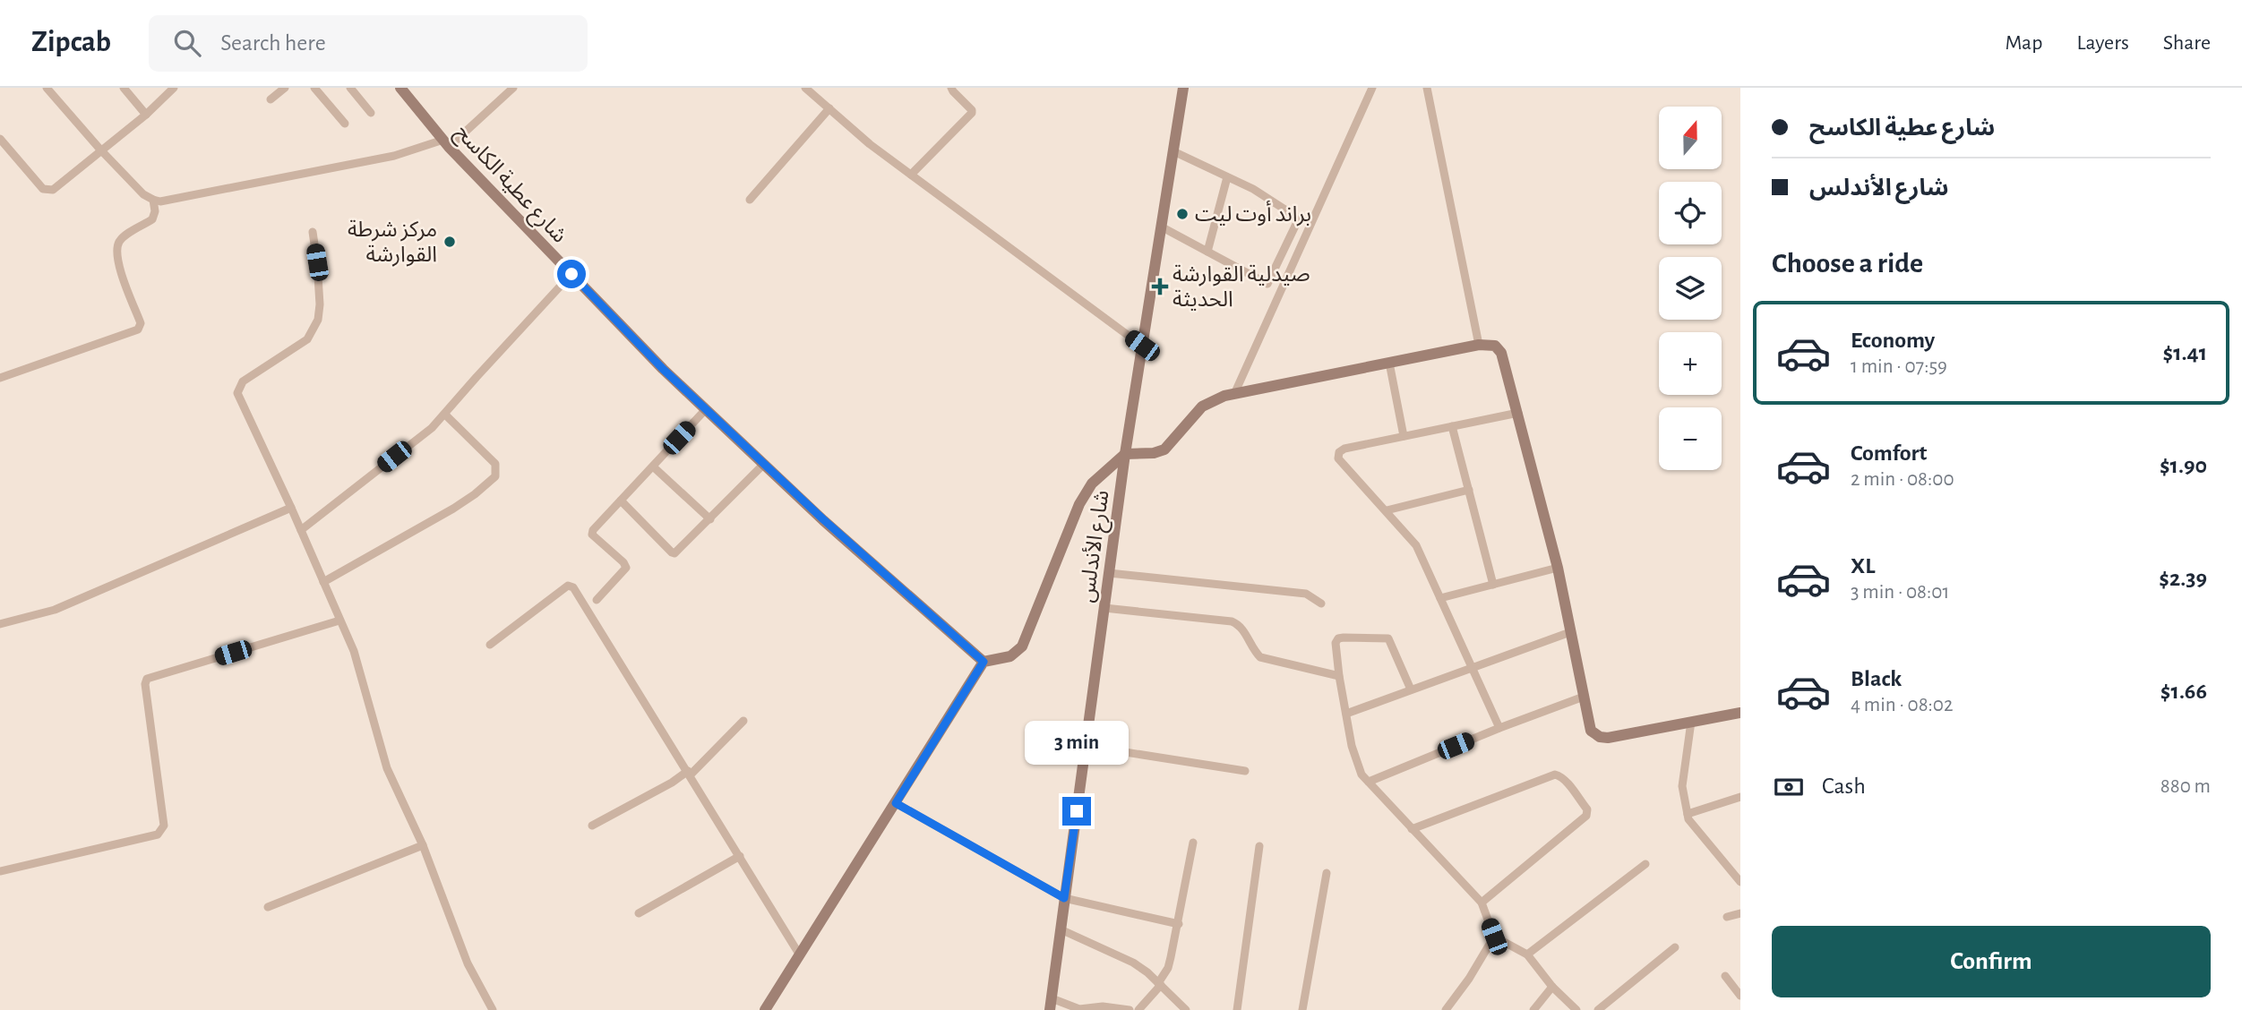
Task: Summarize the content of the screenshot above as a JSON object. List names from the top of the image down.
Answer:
{
  "streets": {
    "main road": ["شارع عطية الكاسح", "شارع الأندلس"]
  },
  "places": {
    "other": ["براند أوت ليت", "مركز شرطة القوارشة"],
    "health": ["صيدلية القوارشة الحديثة"]
  },
  "north": "top",
  "page": {
    "header": "Zipcab",
    "search": "Search here",
    "nav": ["Map", "Layers", "Share"],
    "banner": ["شارع عطية الكاسح", "شارع الأندلس"],
    "map_buttons": ["+", "−"],
    "heading": "Choose a ride",
    "list": [
      {
        "name": "Economy",
        "note": "1 min · 07:59",
        "value": "$1.41"
      },
      {
        "name": "Comfort",
        "note": "2 min · 08:00",
        "value": "$1.90"
      },
      {
        "name": "XL",
        "note": "3 min · 08:01",
        "value": "$2.39"
      },
      {
        "name": "Black",
        "note": "4 min · 08:02",
        "value": "$1.66"
      }
    ],
    "bubble": "3 min",
    "pay": ["Cash", "880 m"],
    "buttons": "Confirm"
  }
}
